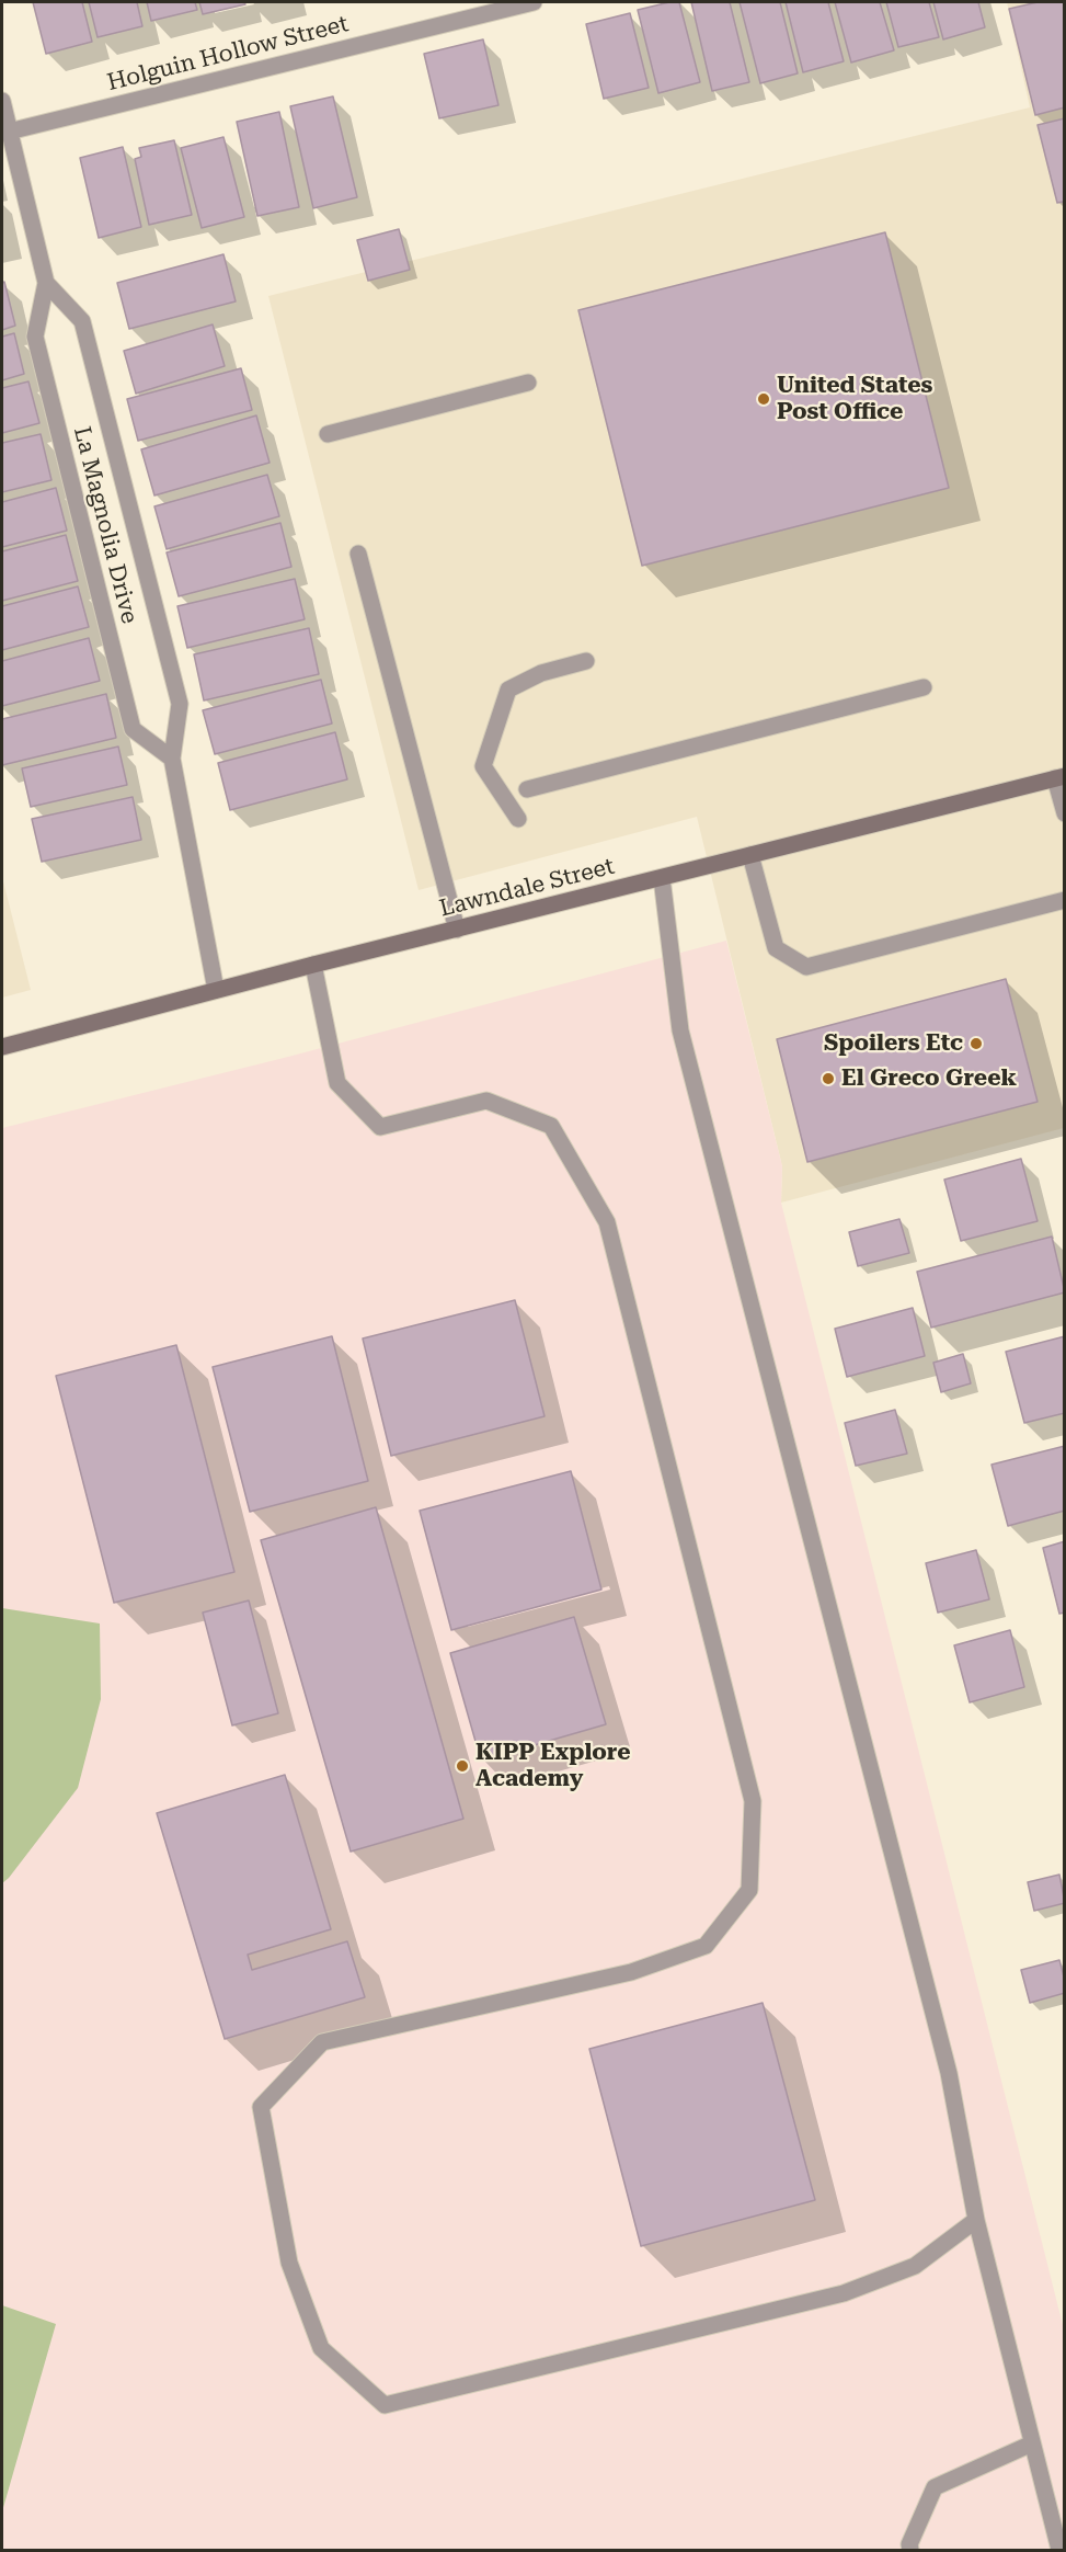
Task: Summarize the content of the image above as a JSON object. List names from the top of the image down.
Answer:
{
  "streets": {
    "main road": ["Lawndale Street"],
    "street": ["Holguin Hollow Street", "La Magnolia Drive"]
  },
  "crossings": [
    ["Holguin Hollow Street", "La Magnolia Drive"],
    ["La Magnolia Drive", "Lawndale Street"]
  ],
  "places": [
    "United States Post Office",
    "Spoilers Etc",
    "El Greco Greek",
    "KIPP Explore Academy"
  ]
}
